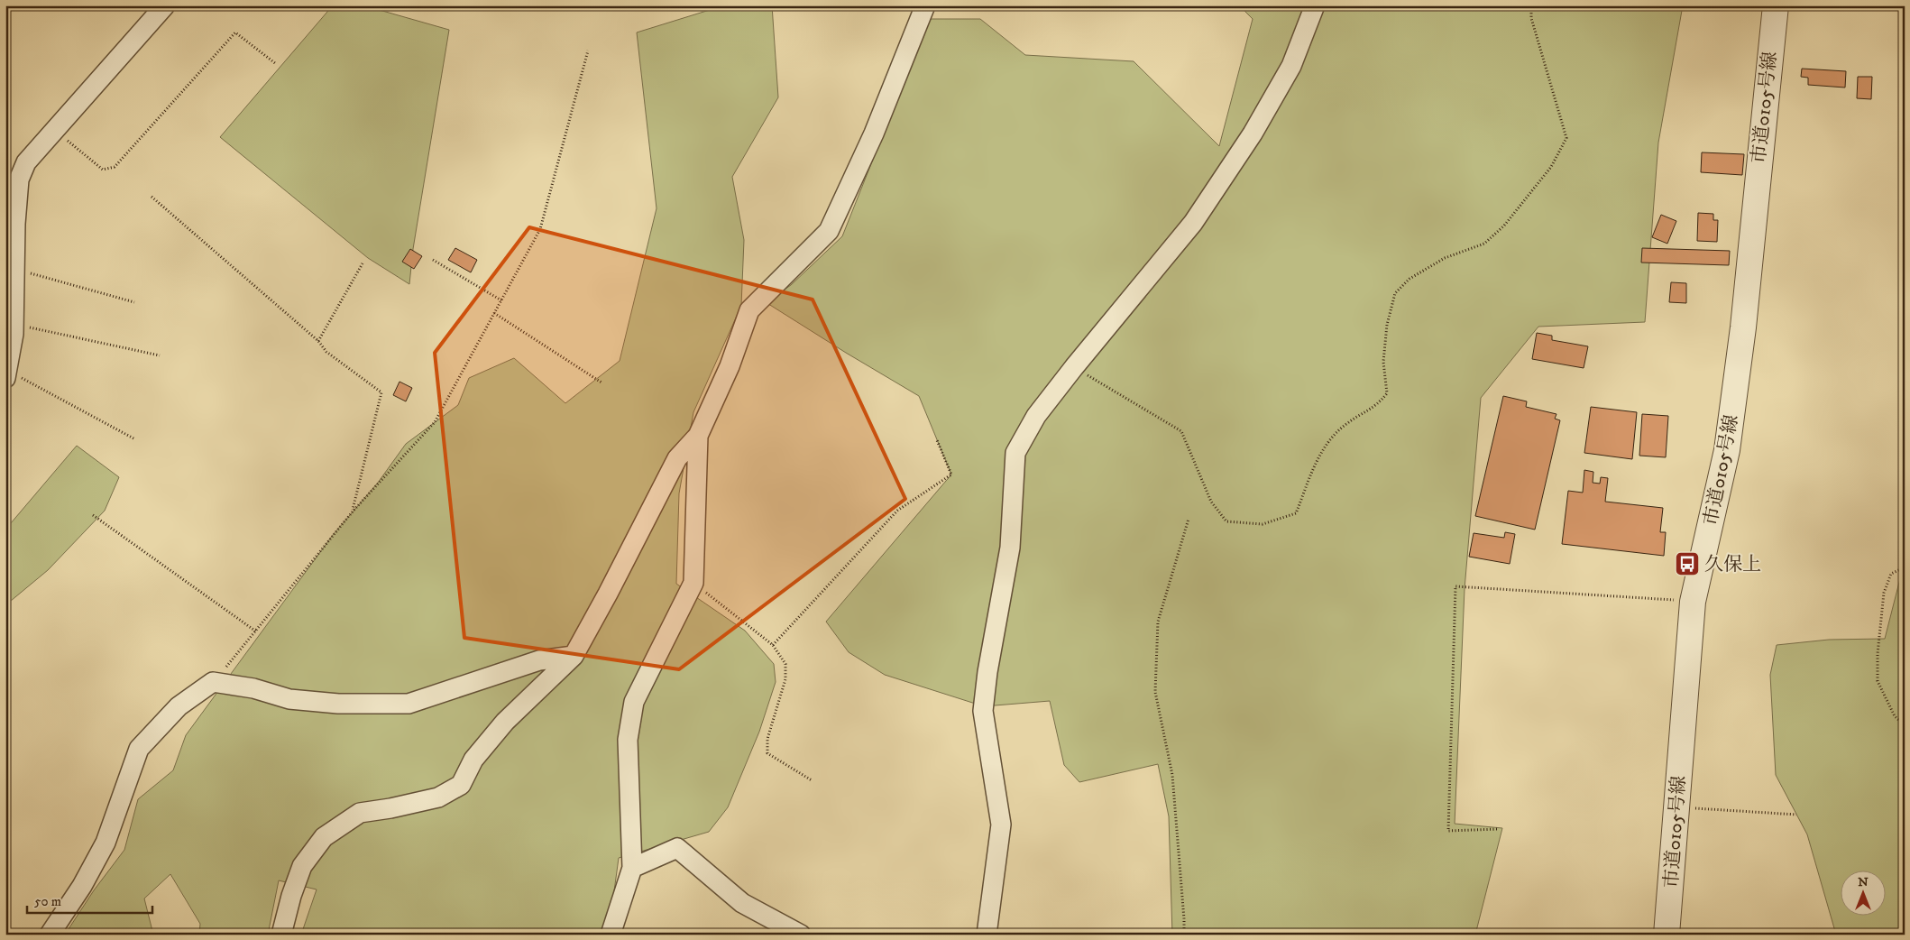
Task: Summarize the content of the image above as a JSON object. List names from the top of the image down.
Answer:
{
  "streets": {
    "street": ["市道0105号線"]
  },
  "places": {
    "bus stop": ["久保上"]
  },
  "scale_bar": "50 m",
  "north": "top"
}
